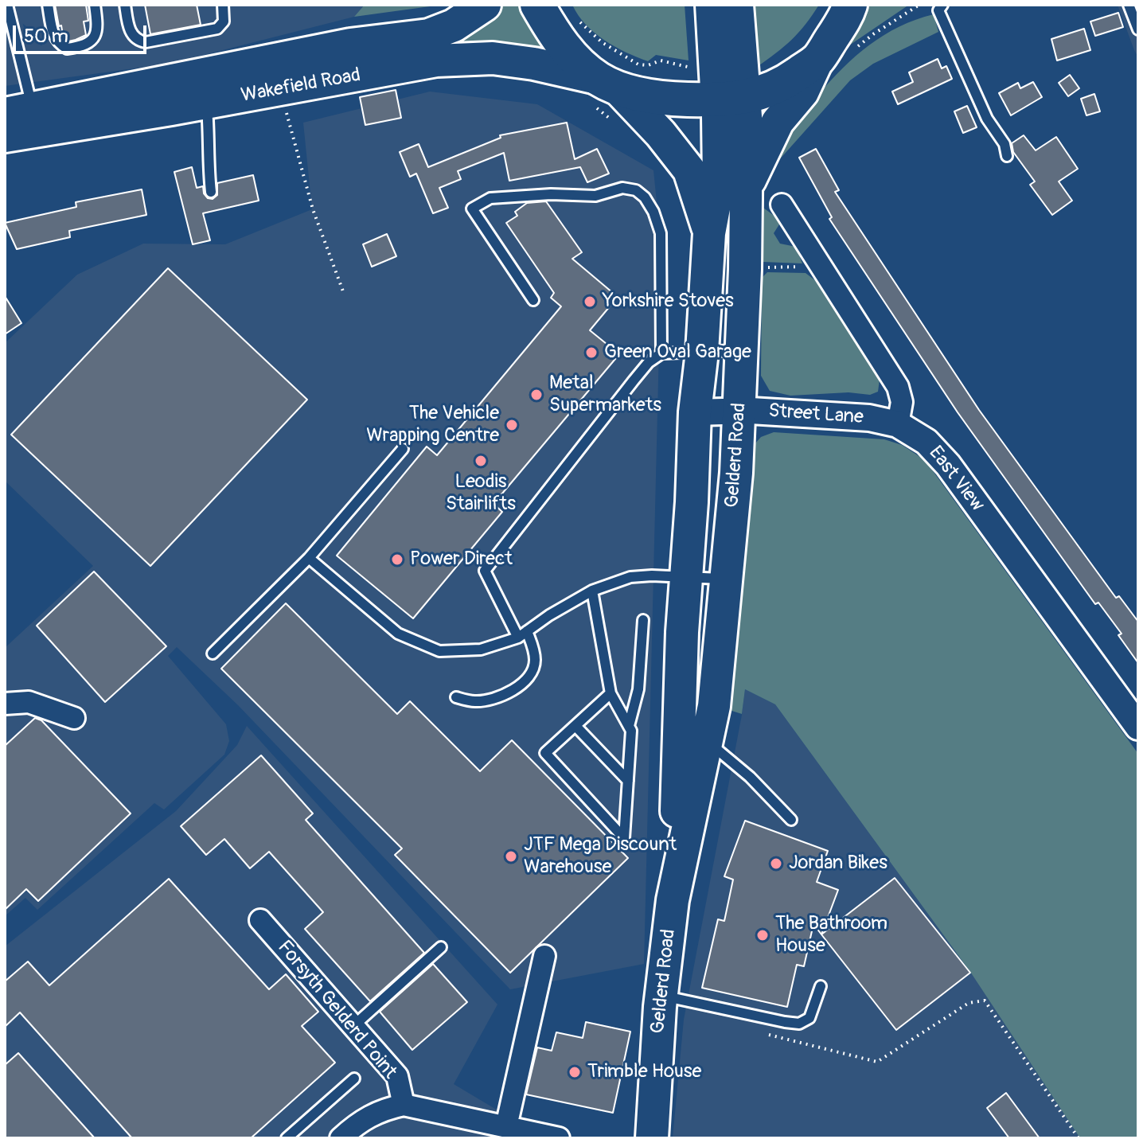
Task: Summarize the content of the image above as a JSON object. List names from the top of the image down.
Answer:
{
  "streets": {
    "main road": ["Wakefield Road", "Gelderd Road"],
    "street": ["Street Lane", "East View", "Forsyth Gelderd Point"]
  },
  "crossings": [
    ["Street Lane", "Gelderd Road"],
    ["Street Lane", "East View"]
  ],
  "places": [
    "Yorkshire Stoves",
    "Green Oval Garage",
    "Metal Supermarkets",
    "The Vehicle Wrapping Centre",
    "Leodis Stairlifts",
    "Power Direct",
    "JTF Mega Discount Warehouse",
    "Jordan Bikes",
    "The Bathroom House",
    "Trimble House"
  ],
  "scale_bar": "50 m"
}
